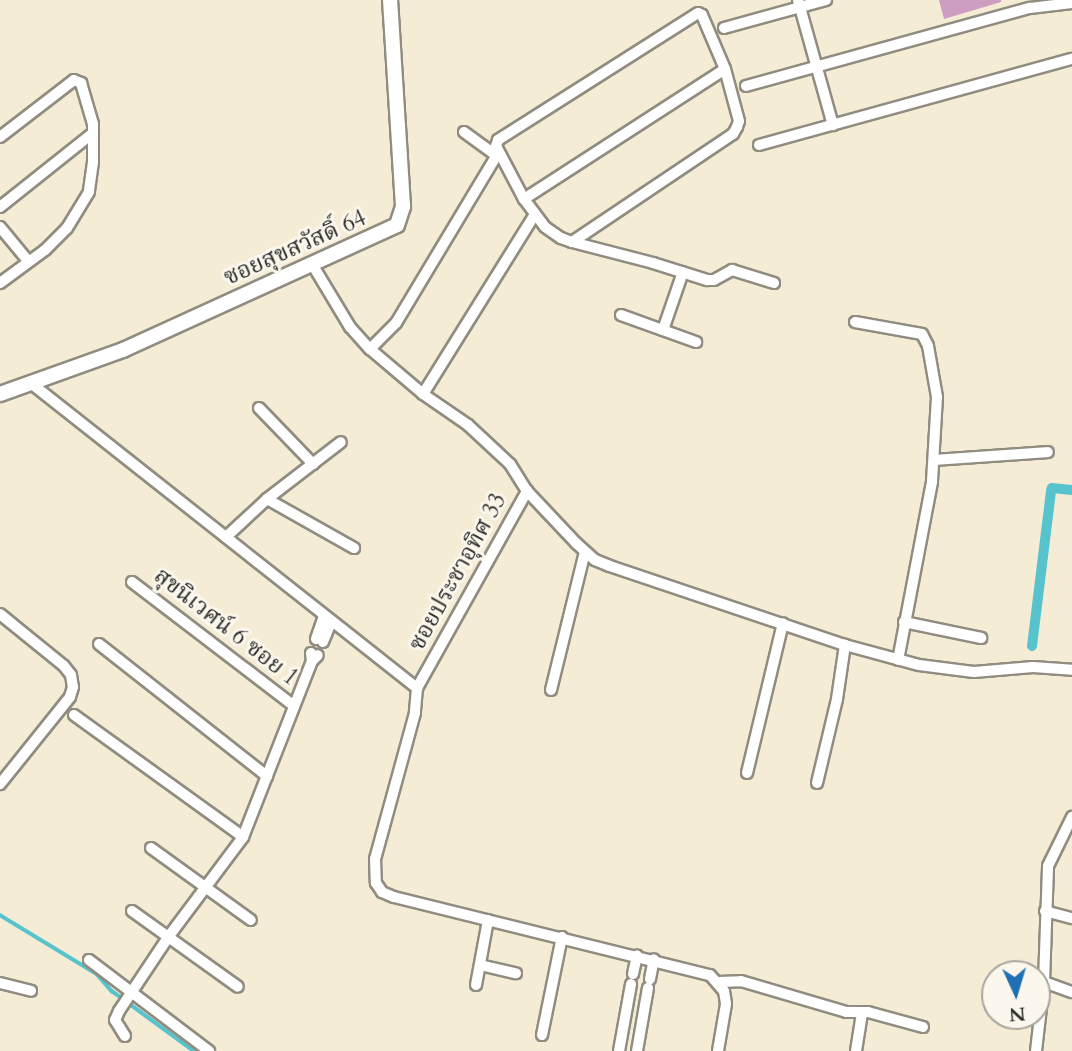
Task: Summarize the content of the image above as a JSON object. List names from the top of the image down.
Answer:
{
  "streets": {
    "street": ["ซอยสุขสวัสดิ์ 64", "ซอยประชาอุทิศ 33", "สุขนิเวศน์ 6 ซอย 1"]
  },
  "crossings": [
    ["ซอยสุขสวัสดิ์ 64", "ซอยประชาอุทิศ 33"]
  ],
  "north": "bottom"
}
